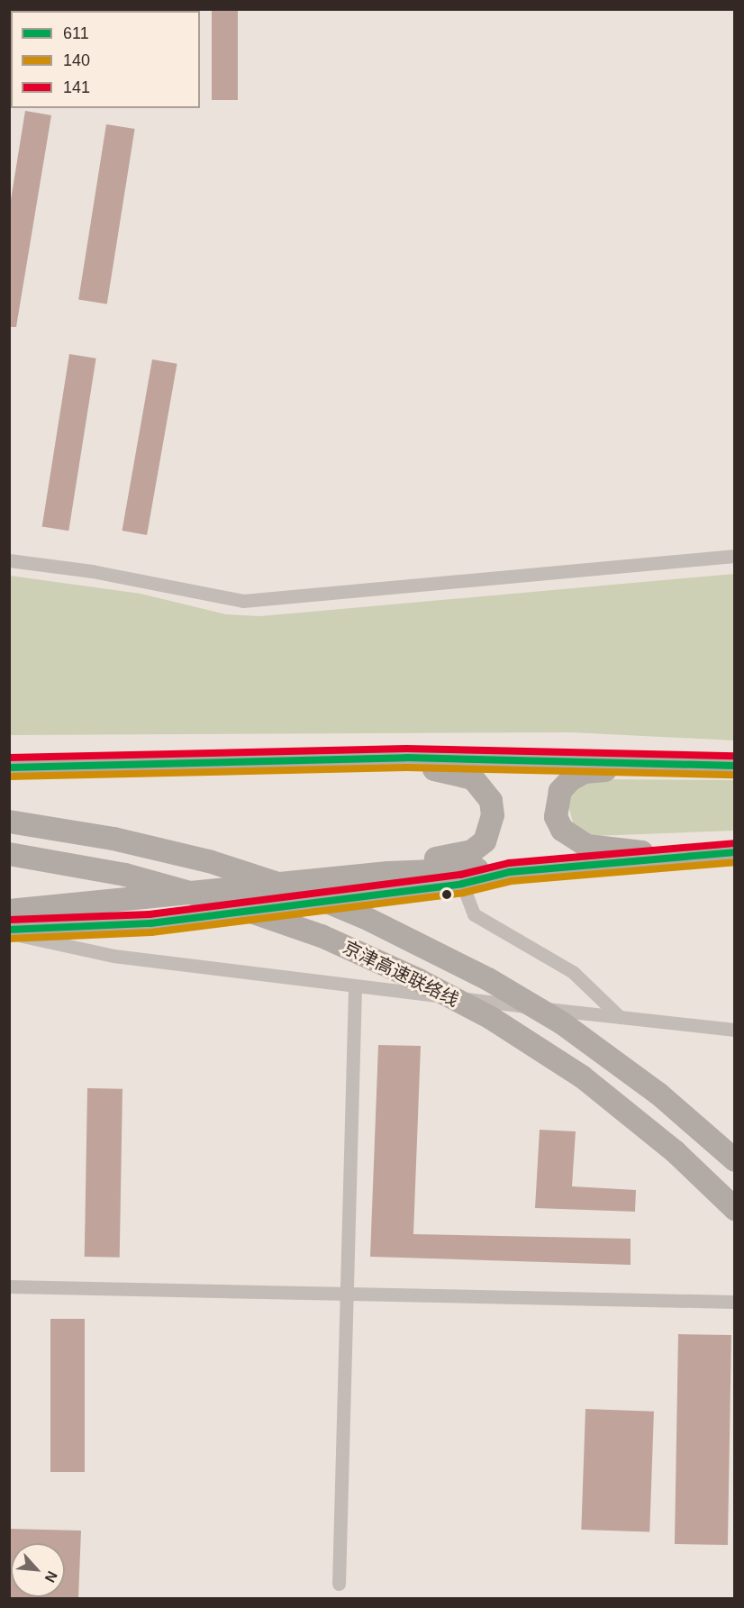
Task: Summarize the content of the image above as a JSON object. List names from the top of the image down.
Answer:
{
  "streets": {
    "highway": ["京津高速联络线"]
  },
  "lines": ["transit line 141", "transit line 611", "transit line 140"],
  "legend": ["611", "140", "141"],
  "north": "bottom right"
}
